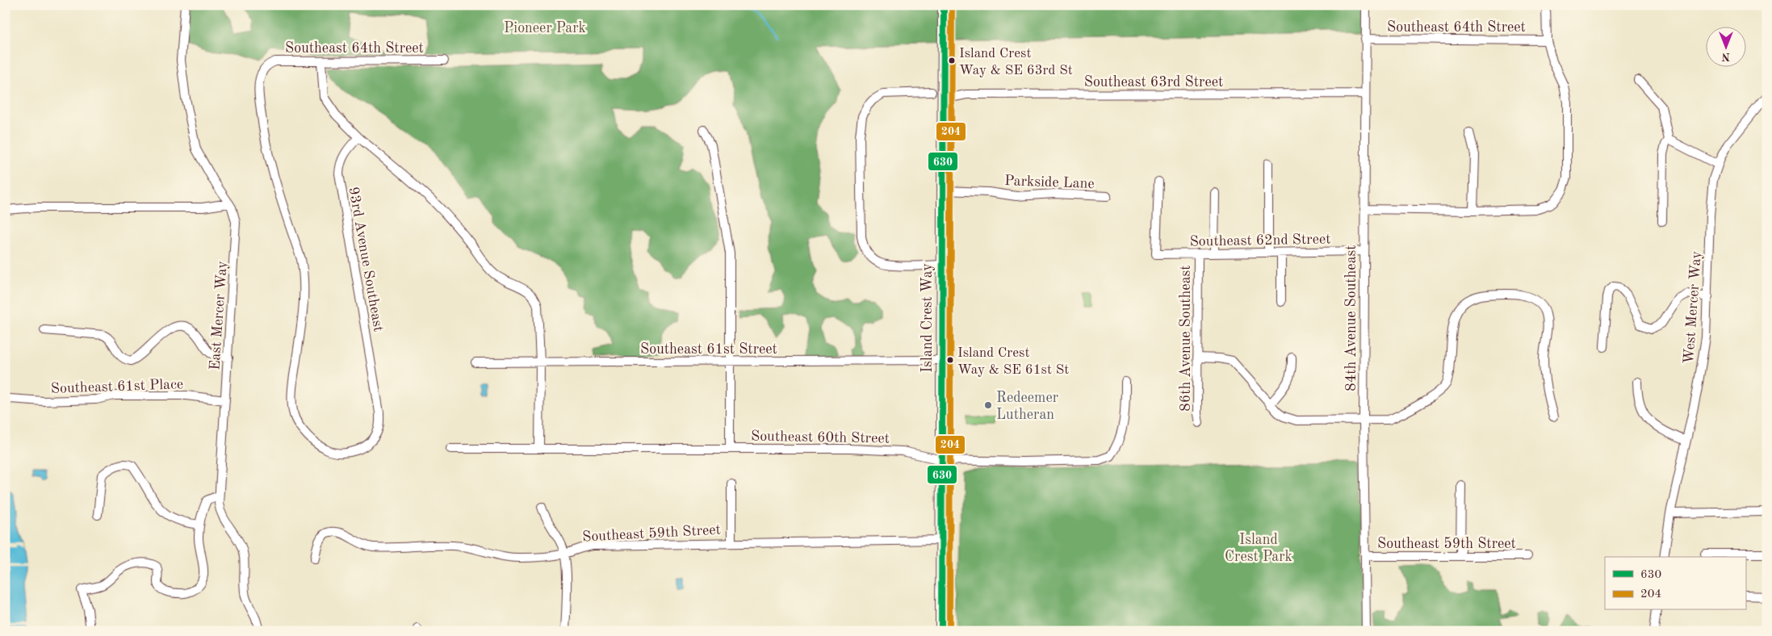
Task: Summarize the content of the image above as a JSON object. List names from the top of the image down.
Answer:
{
  "streets": {
    "main road": ["Island Crest Way"],
    "street": [
      "Southeast 64th Street",
      "Southeast 63rd Street",
      "Parkside Lane",
      "Southeast 62nd Street",
      "93rd Avenue Southeast",
      "West Mercer Way",
      "East Mercer Way",
      "84th Avenue Southeast",
      "86th Avenue Southeast",
      "Southeast 61st Street",
      "Southeast 61st Place",
      "Southeast 60th Street",
      "Southeast 59th Street"
    ]
  },
  "crossings": [
    ["Southeast 64th Street", "93rd Avenue Southeast"],
    ["Southeast 64th Street", "84th Avenue Southeast"],
    ["Southeast 63rd Street", "Island Crest Way"],
    ["Southeast 63rd Street", "84th Avenue Southeast"],
    ["Parkside Lane", "Island Crest Way"],
    ["Southeast 62nd Street", "84th Avenue Southeast"],
    ["Southeast 62nd Street", "86th Avenue Southeast"],
    ["East Mercer Way", "Southeast 61st Place"],
    ["Island Crest Way", "Southeast 61st Street"],
    ["Island Crest Way", "Southeast 60th Street"],
    ["Island Crest Way", "Southeast 59th Street"],
    ["84th Avenue Southeast", "Southeast 59th Street"]
  ],
  "parks": ["Pioneer Park", "Island Crest Park"],
  "places": ["Island Crest Way & SE 63rd St", "Island Crest Way & SE 61st St", "Redeemer Lutheran"],
  "lines": ["transit line 630", "transit line 204"],
  "legend": ["630", "204"],
  "north": "bottom"
}
